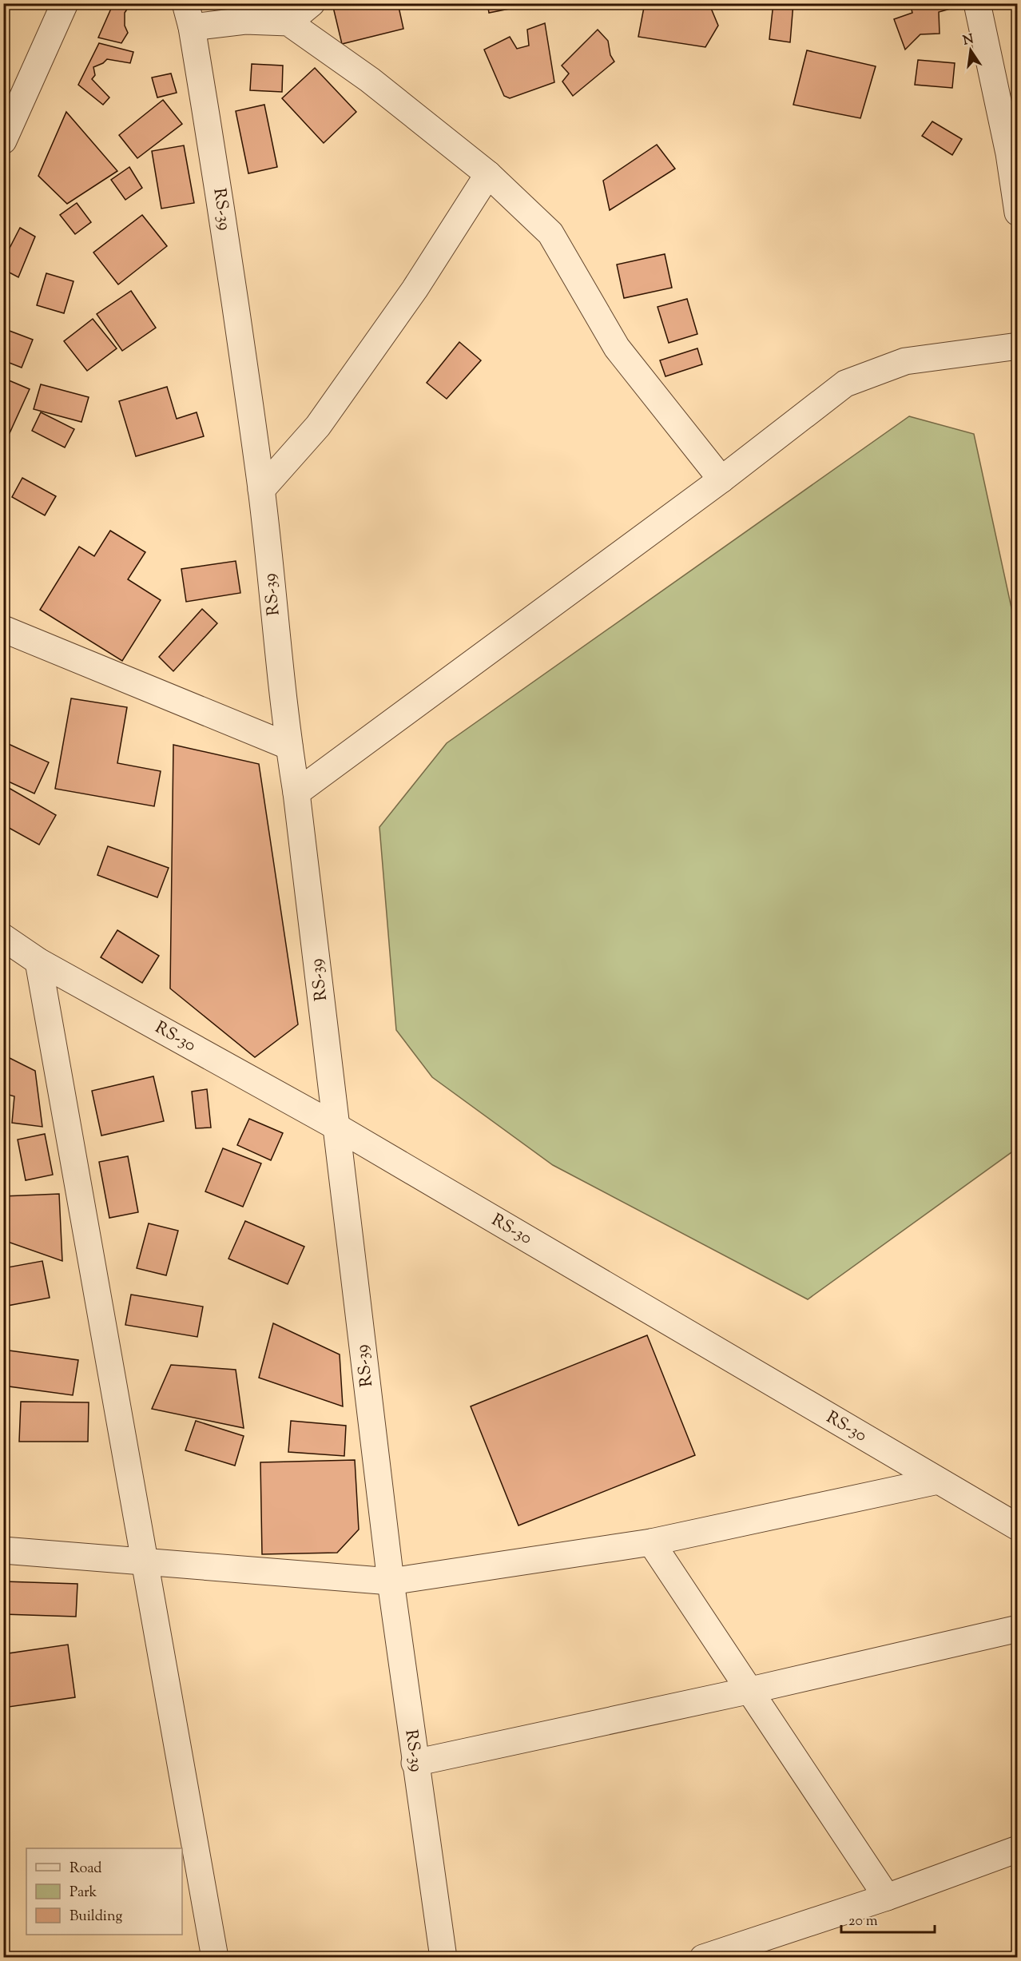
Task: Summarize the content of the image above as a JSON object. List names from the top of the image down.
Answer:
{
  "streets": {
    "street": ["RS-39", "RS-30"]
  },
  "crossings": [
    ["RS-39", "RS-30"]
  ],
  "legend": ["Road", "Park", "Building"],
  "scale_bar": "20 m",
  "north": "top"
}
